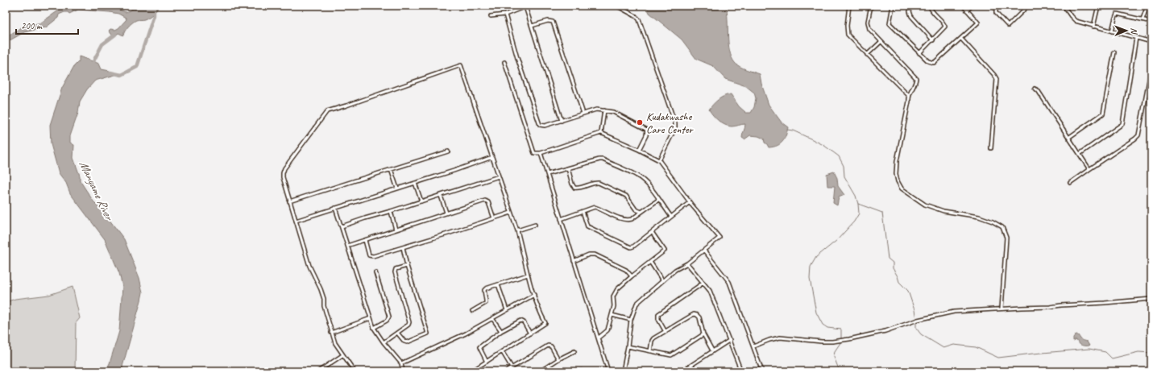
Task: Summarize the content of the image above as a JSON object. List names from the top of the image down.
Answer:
{
  "water": ["Manyame River"],
  "places": ["Kudakwashe Care Center"],
  "scale_bar": "200 m",
  "north": "right"
}
